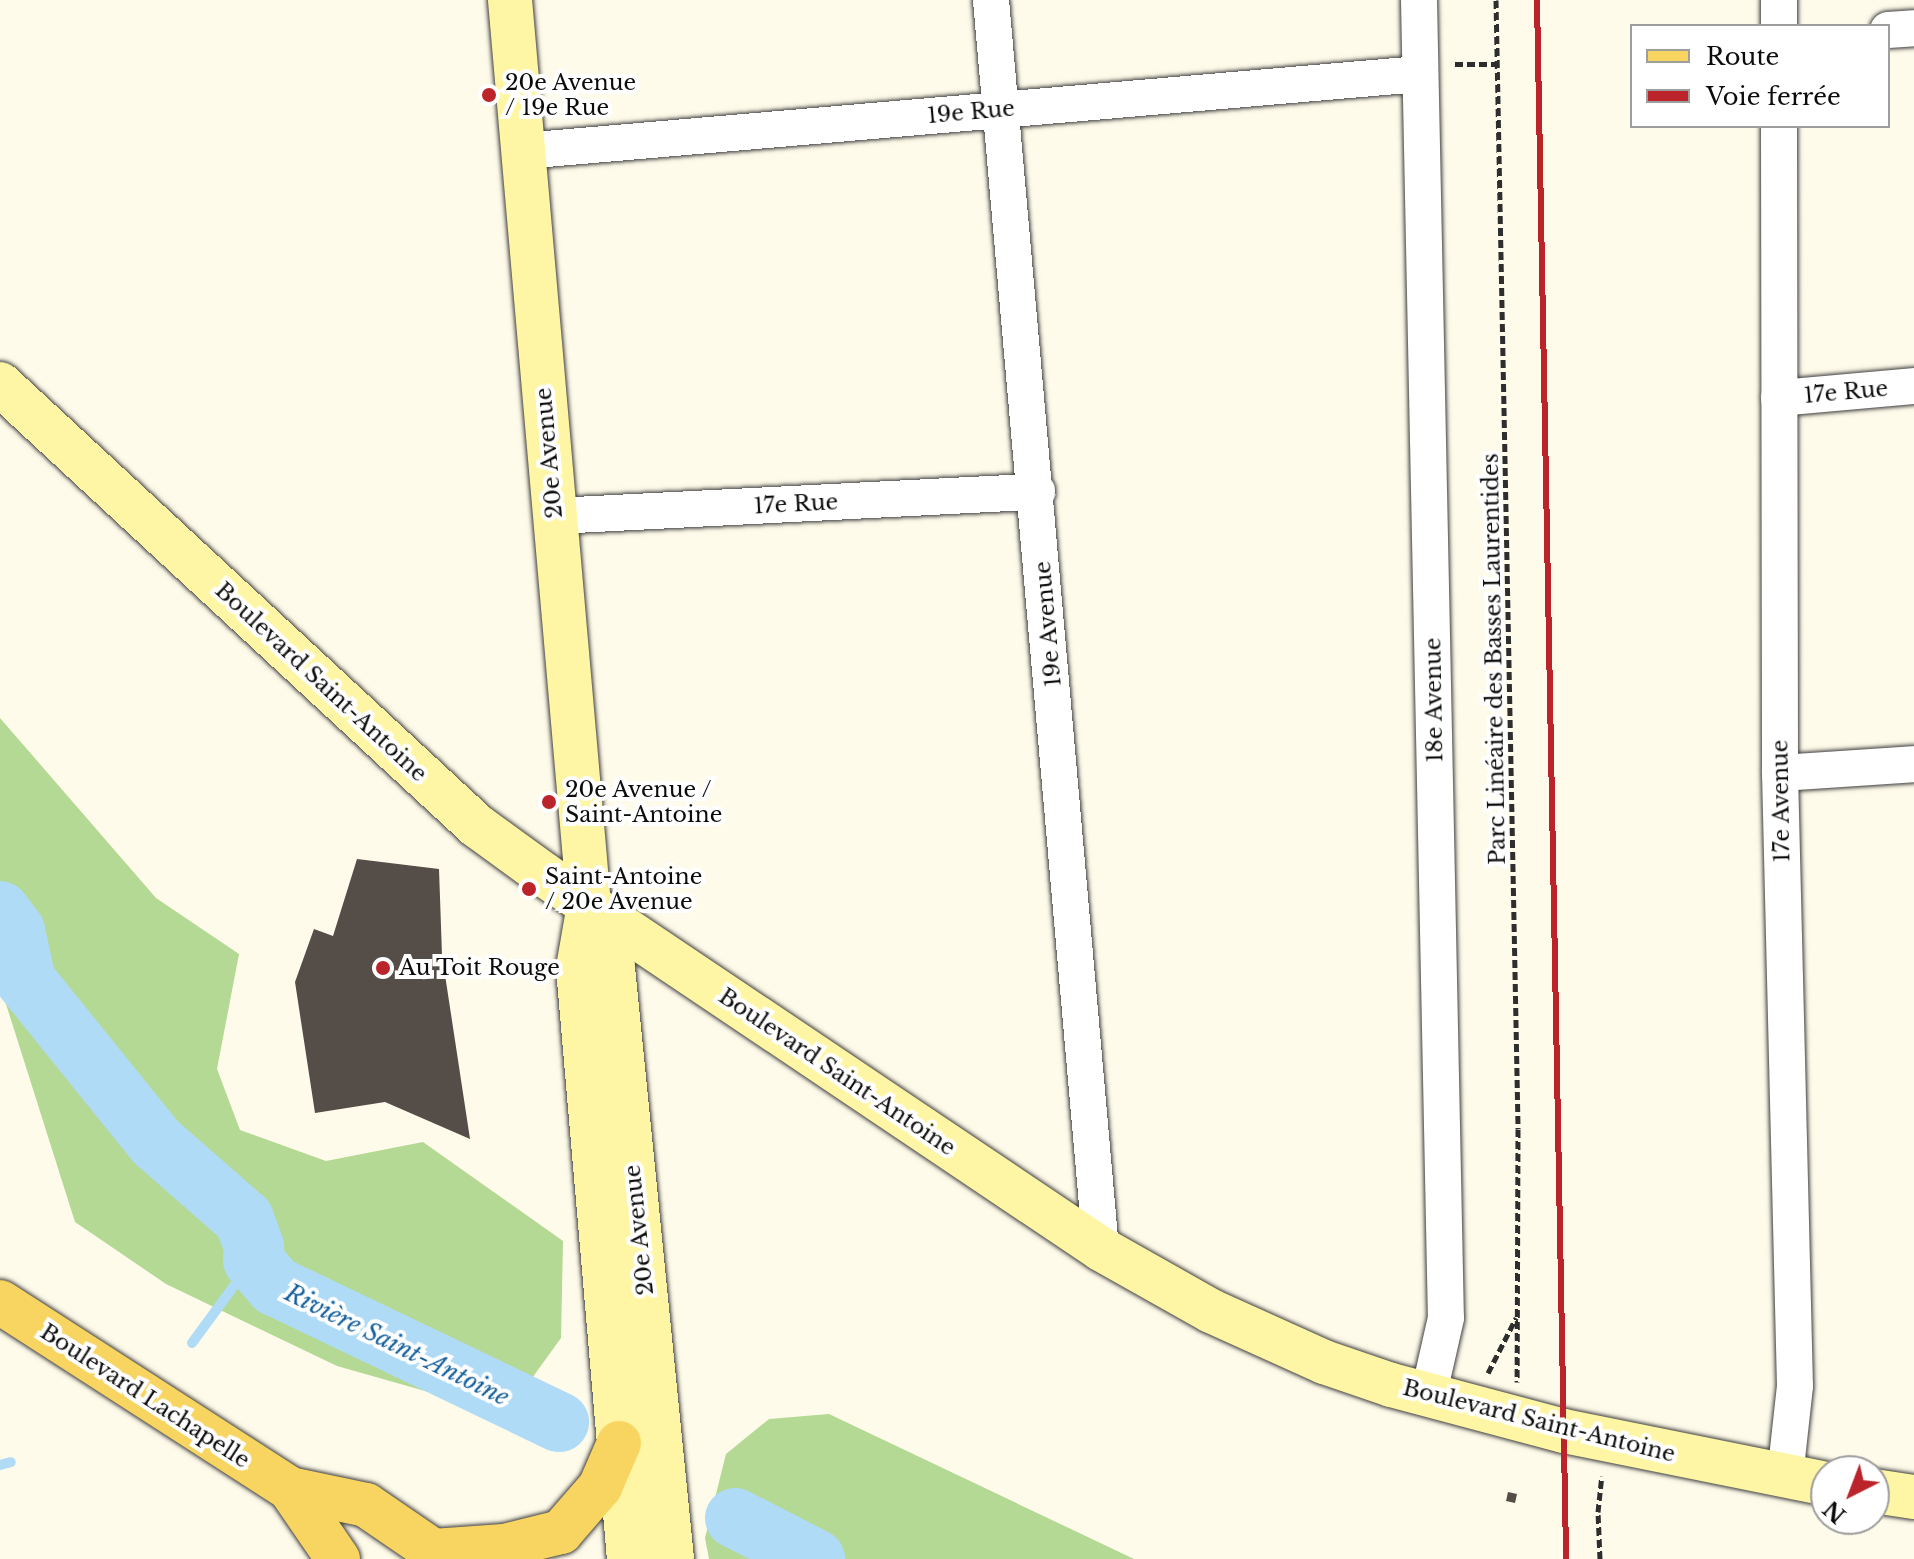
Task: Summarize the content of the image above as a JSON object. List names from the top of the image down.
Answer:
{
  "streets": {
    "main road": ["Boulevard Lachapelle"],
    "street": [
      "19e Rue",
      "17e Rue",
      "20e Avenue",
      "19e Avenue",
      "Boulevard Saint-Antoine",
      "18e Avenue",
      "17e Avenue"
    ],
    "path": ["Parc Linéaire des Basses Laurentides"]
  },
  "crossings": [
    ["19e Rue", "20e Avenue"],
    ["19e Rue", "19e Avenue"],
    ["19e Rue", "18e Avenue"],
    ["17e Rue", "20e Avenue"],
    ["17e Rue", "19e Avenue"],
    ["17e Rue", "17e Avenue"],
    ["20e Avenue", "Boulevard Saint-Antoine"],
    ["19e Avenue", "Boulevard Saint-Antoine"],
    ["Boulevard Saint-Antoine", "18e Avenue"],
    ["Boulevard Saint-Antoine", "17e Avenue"]
  ],
  "water": ["Rivière Saint-Antoine"],
  "places": [
    "20e Avenue / 19e Rue",
    "20e Avenue / Saint-Antoine",
    "Saint-Antoine / 20e Avenue",
    "Au Toit Rouge"
  ],
  "legend": ["Route", "Voie ferrée"],
  "north": "bottom left"
}
